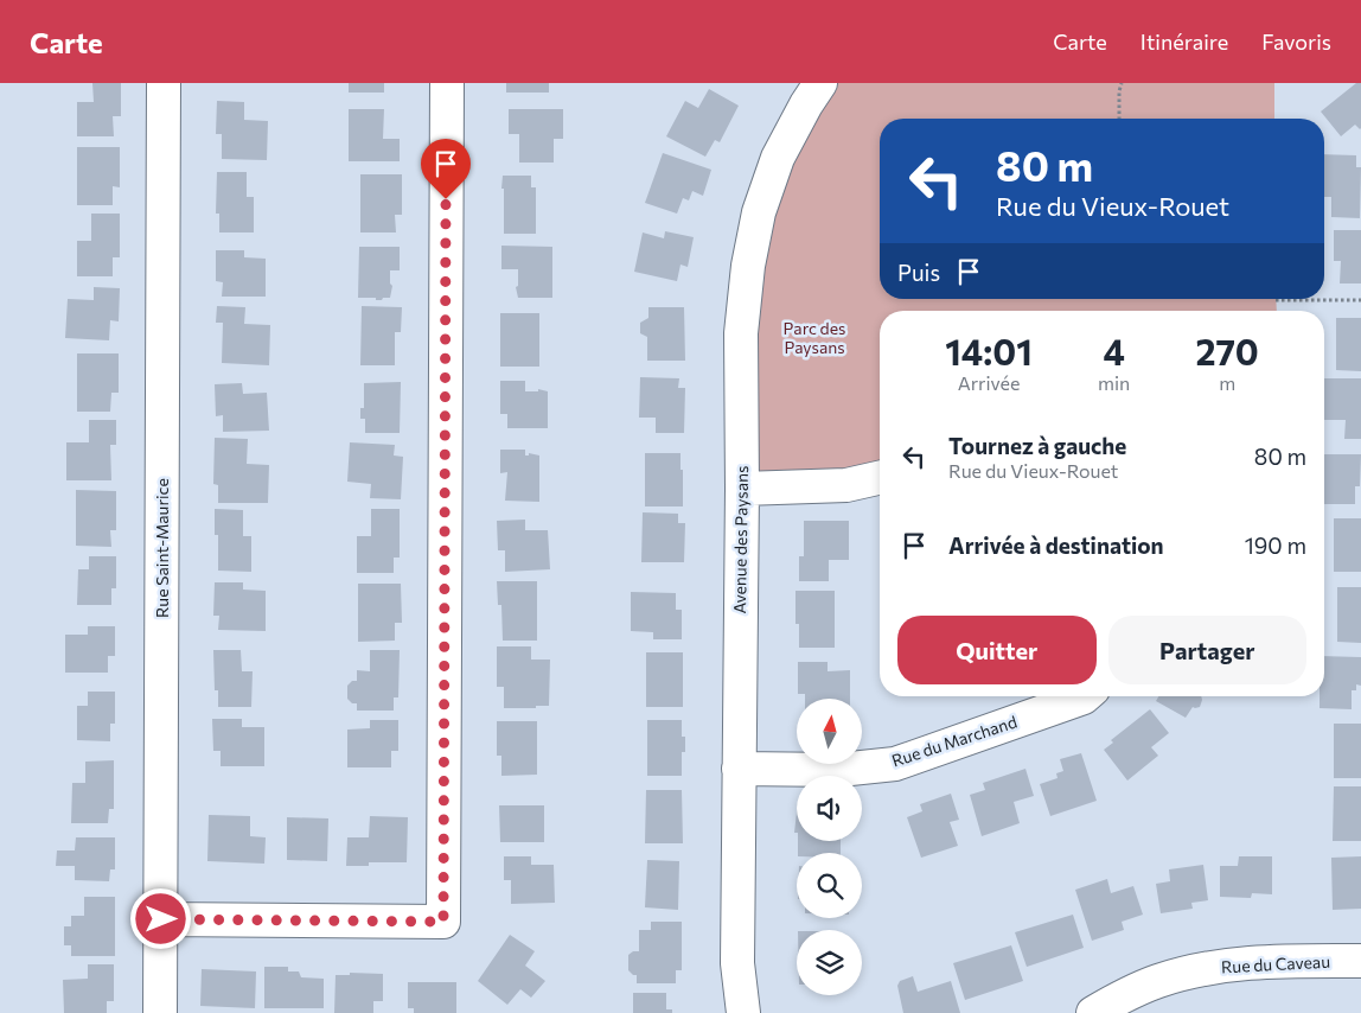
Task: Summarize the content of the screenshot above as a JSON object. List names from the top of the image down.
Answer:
{
  "streets": {
    "street": [
      "Avenue des Paysans",
      "Rue Saint-Maurice",
      "Rue du Marchand",
      "Rue du Caveau"
    ]
  },
  "crossings": [
    ["Avenue des Paysans", "Rue du Marchand"]
  ],
  "parks": ["Parc des Paysans"],
  "north": "top",
  "page": {
    "header": "Carte",
    "nav": ["Carte", "Itinéraire", "Favoris"],
    "turn": ["80 m", "Rue du Vieux-Rouet"],
    "then": "Puis",
    "eta": [
      "14:01",
      "Arrivée",
      "4",
      "min",
      "270",
      "m"
    ],
    "list": [
      {
        "name": "Tournez à gauche",
        "note": "Rue du Vieux-Rouet",
        "value": "80 m"
      },
      {
        "name": "Arrivée à destination",
        "value": "190 m"
      }
    ],
    "buttons": ["Quitter", "Partager"]
  }
}
